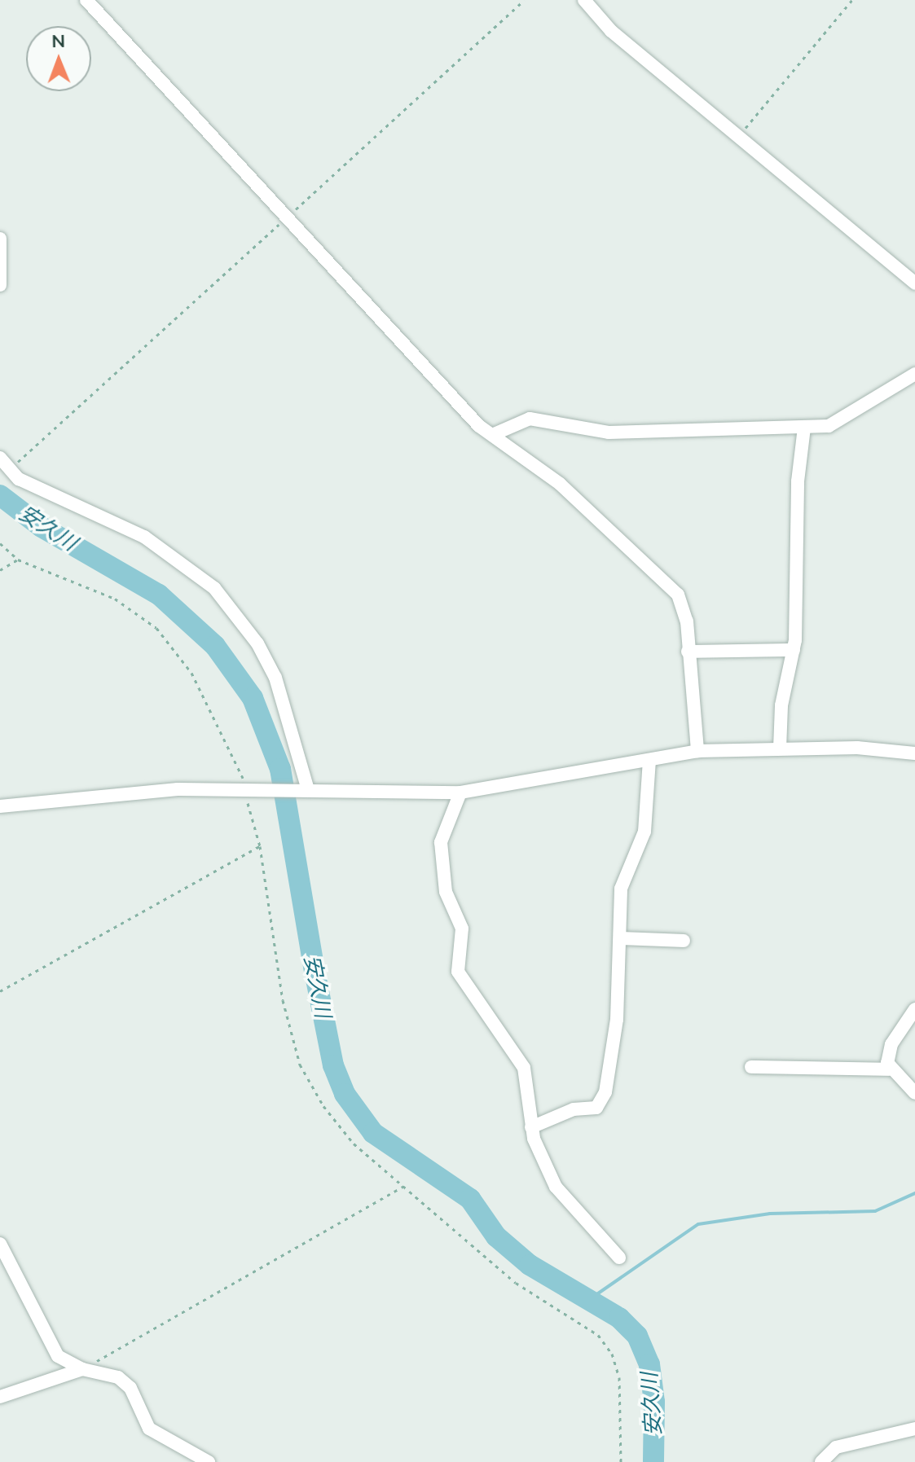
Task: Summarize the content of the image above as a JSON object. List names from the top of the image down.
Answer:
{
  "water": ["安久川"],
  "north": "top"
}
